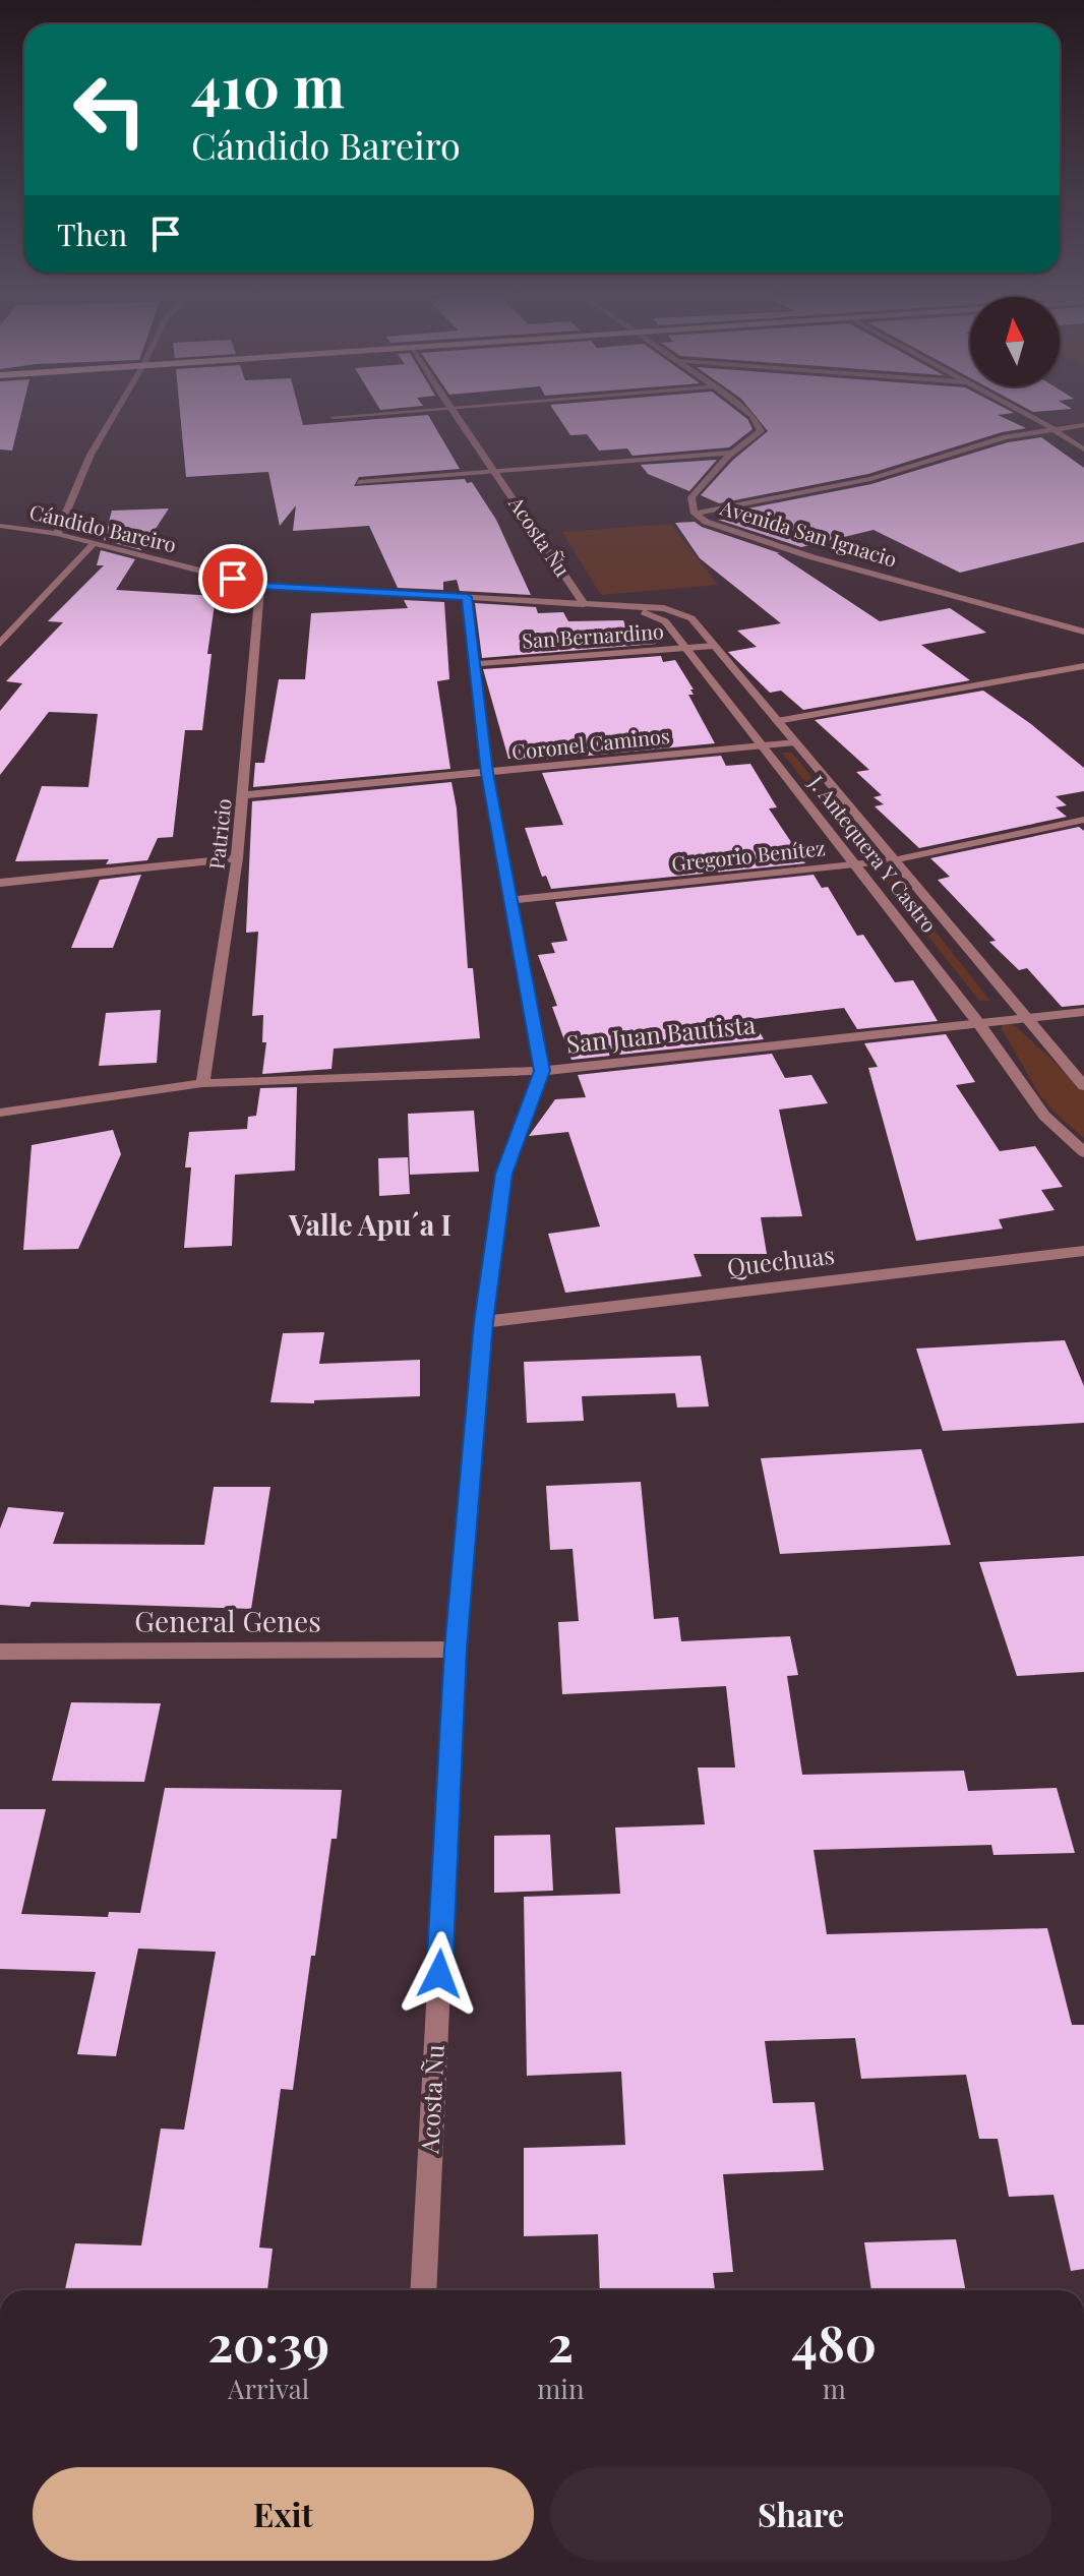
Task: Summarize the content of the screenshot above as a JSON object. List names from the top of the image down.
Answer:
{
  "streets": {
    "street": [
      "Cándido Bareiro",
      "Avenida San Ignacio",
      "Acosta Ñu",
      "San Bernardino",
      "Coronel Caminos",
      "Patricio",
      "J. Antequera Y Castro",
      "Gregorio Benítez",
      "San Juan Bautista",
      "Quechuas",
      "General Genes"
    ]
  },
  "crossings": [
    ["Cándido Bareiro", "Acosta Ñu"],
    ["Cándido Bareiro", "Patricio"],
    ["Cándido Bareiro", "J. Antequera Y Castro"],
    ["Acosta Ñu", "J. Antequera Y Castro"],
    ["Acosta Ñu", "San Juan Bautista"],
    ["Acosta Ñu", "Quechuas"],
    ["Acosta Ñu", "General Genes"],
    ["San Bernardino", "J. Antequera Y Castro"],
    ["Coronel Caminos", "Patricio"],
    ["Coronel Caminos", "J. Antequera Y Castro"],
    ["Patricio", "San Juan Bautista"],
    ["J. Antequera Y Castro", "Gregorio Benítez"],
    ["J. Antequera Y Castro", "San Juan Bautista"]
  ],
  "districts": ["Valle Apu´a I"],
  "north": "top",
  "page": {
    "turn": ["410 m", "Cándido Bareiro"],
    "then": "Then",
    "eta": [
      "20:39",
      "Arrival",
      "2",
      "min",
      "480",
      "m"
    ],
    "buttons": ["Exit", "Share"]
  }
}
